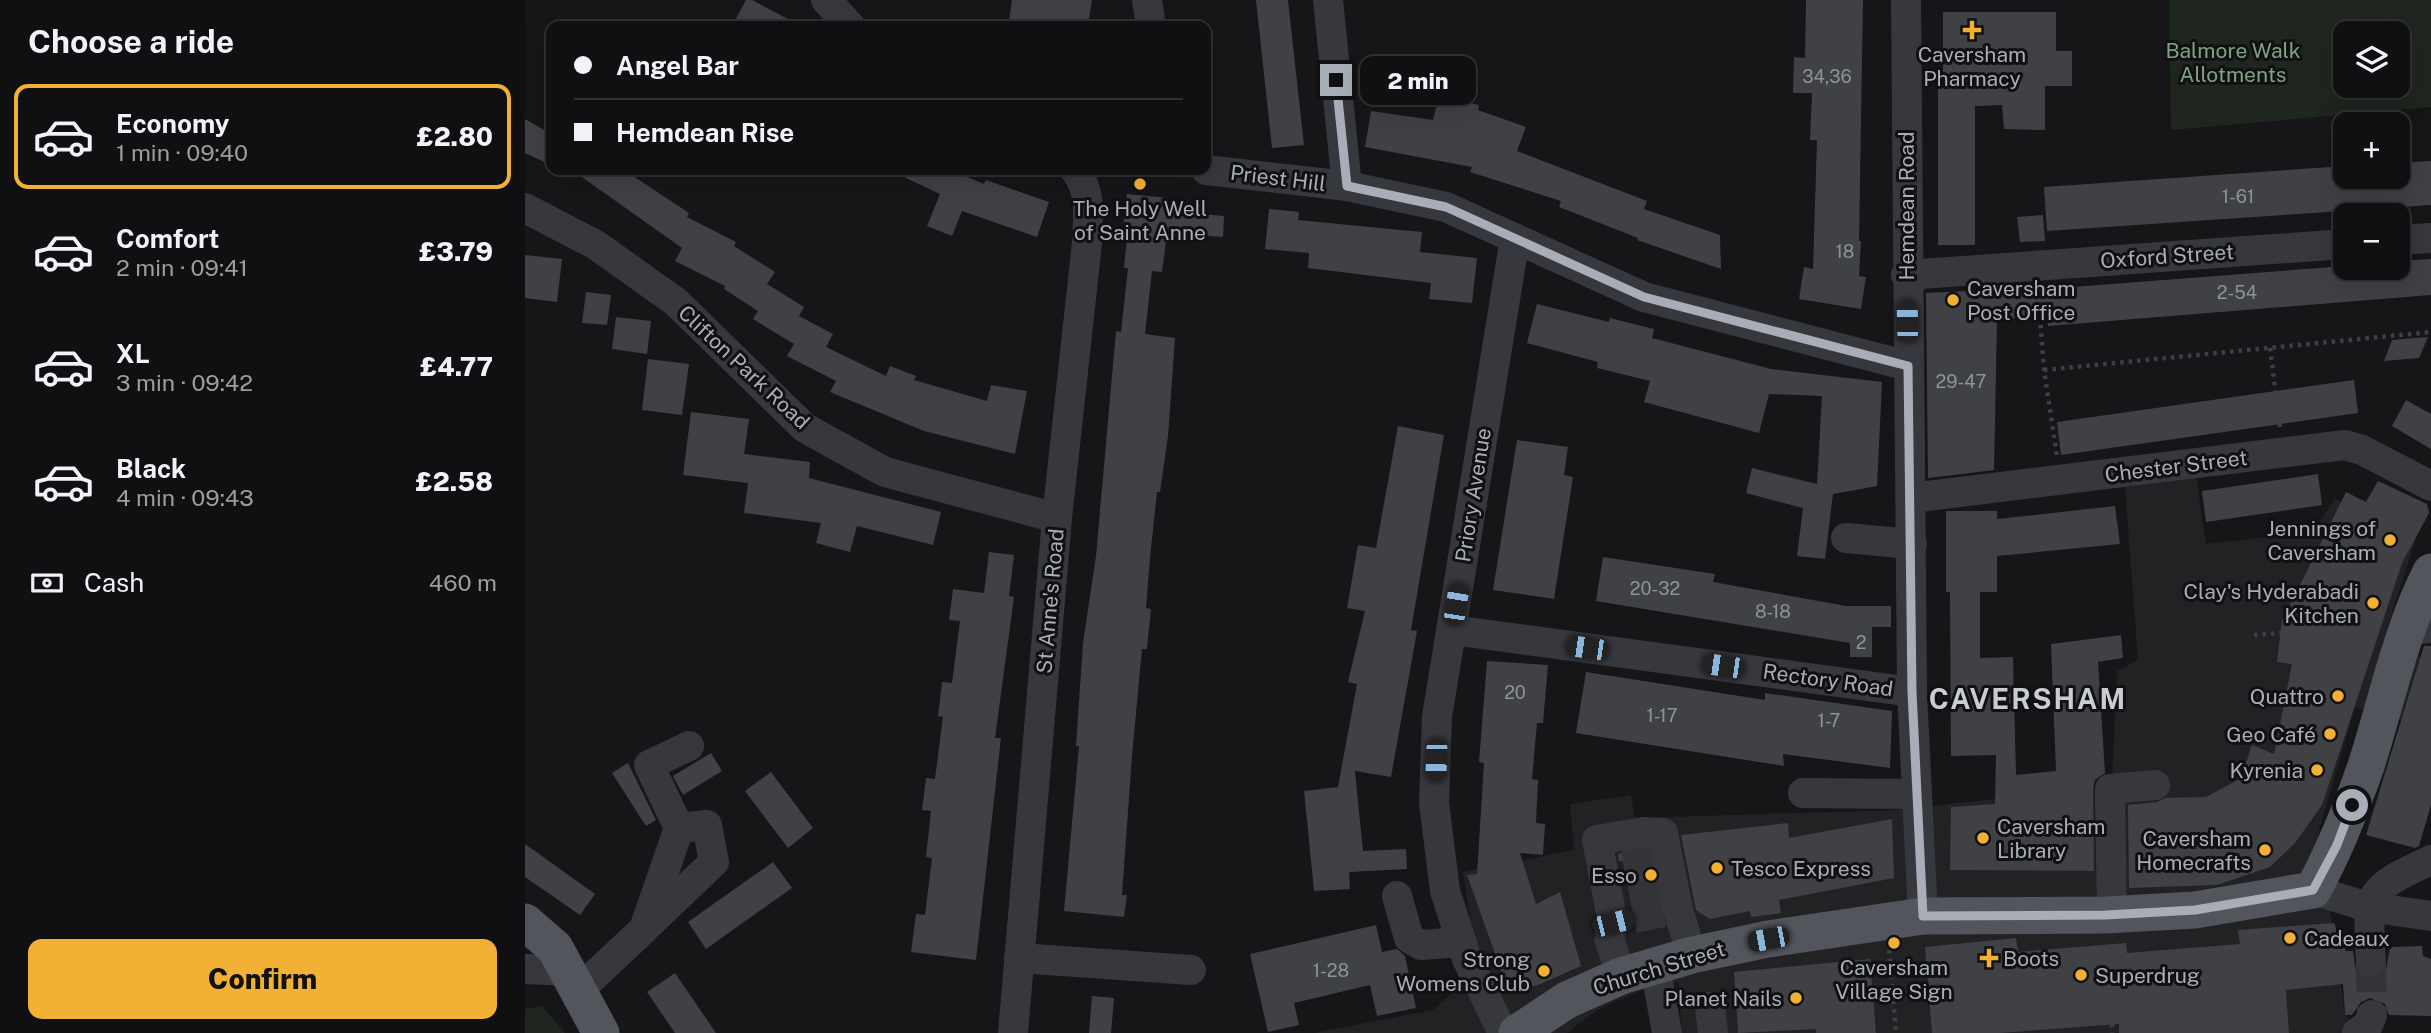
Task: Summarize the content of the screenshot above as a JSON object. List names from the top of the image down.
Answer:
{
  "streets": {
    "main road": ["Church Street"],
    "street": [
      "Priest Hill",
      "Hemdean Road",
      "Oxford Street",
      "Clifton Park Road",
      "Chester Street",
      "Priory Avenue",
      "St Anne's Road",
      "Rectory Road"
    ]
  },
  "crossings": [
    ["Priest Hill", "Hemdean Road"],
    ["Priest Hill", "Priory Avenue"],
    ["Hemdean Road", "Oxford Street"],
    ["Hemdean Road", "Chester Street"],
    ["Hemdean Road", "Rectory Road"],
    ["Hemdean Road", "Church Street"],
    ["Clifton Park Road", "St Anne's Road"],
    ["Priory Avenue", "Rectory Road"]
  ],
  "districts": ["CAVERSHAM"],
  "parks": ["Balmore Walk Allotments"],
  "places": {
    "health": ["Caversham Pharmacy", "Boots"],
    "other": [
      "The Holy Well of Saint Anne",
      "Caversham Post Office",
      "Jennings of Caversham",
      "Clay's Hyderabadi Kitchen",
      "Quattro",
      "Geo Café",
      "Kyrenia",
      "Caversham Library",
      "Caversham Homecrafts",
      "Tesco Express",
      "Esso",
      "Cadeaux",
      "Caversham Village Sign",
      "Strong Womens Club",
      "Superdrug",
      "Planet Nails"
    ]
  },
  "house_numbers": [
    "34,36",
    "1-61",
    "18",
    "2-54",
    "29-47",
    "20-32",
    "8-18",
    "2",
    "20",
    "1-17",
    "1-7",
    "1-28"
  ],
  "page": {
    "heading": "Choose a ride",
    "map_buttons": ["+", "−"],
    "banner": ["Angel Bar", "Hemdean Rise"],
    "bubble": "2 min",
    "list": [
      {
        "name": "Economy",
        "note": "1 min · 09:40",
        "value": "£2.80"
      },
      {
        "name": "Comfort",
        "note": "2 min · 09:41",
        "value": "£3.79"
      },
      {
        "name": "XL",
        "note": "3 min · 09:42",
        "value": "£4.77"
      },
      {
        "name": "Black",
        "note": "4 min · 09:43",
        "value": "£2.58"
      }
    ],
    "pay": ["Cash", "460 m"],
    "buttons": "Confirm"
  }
}
